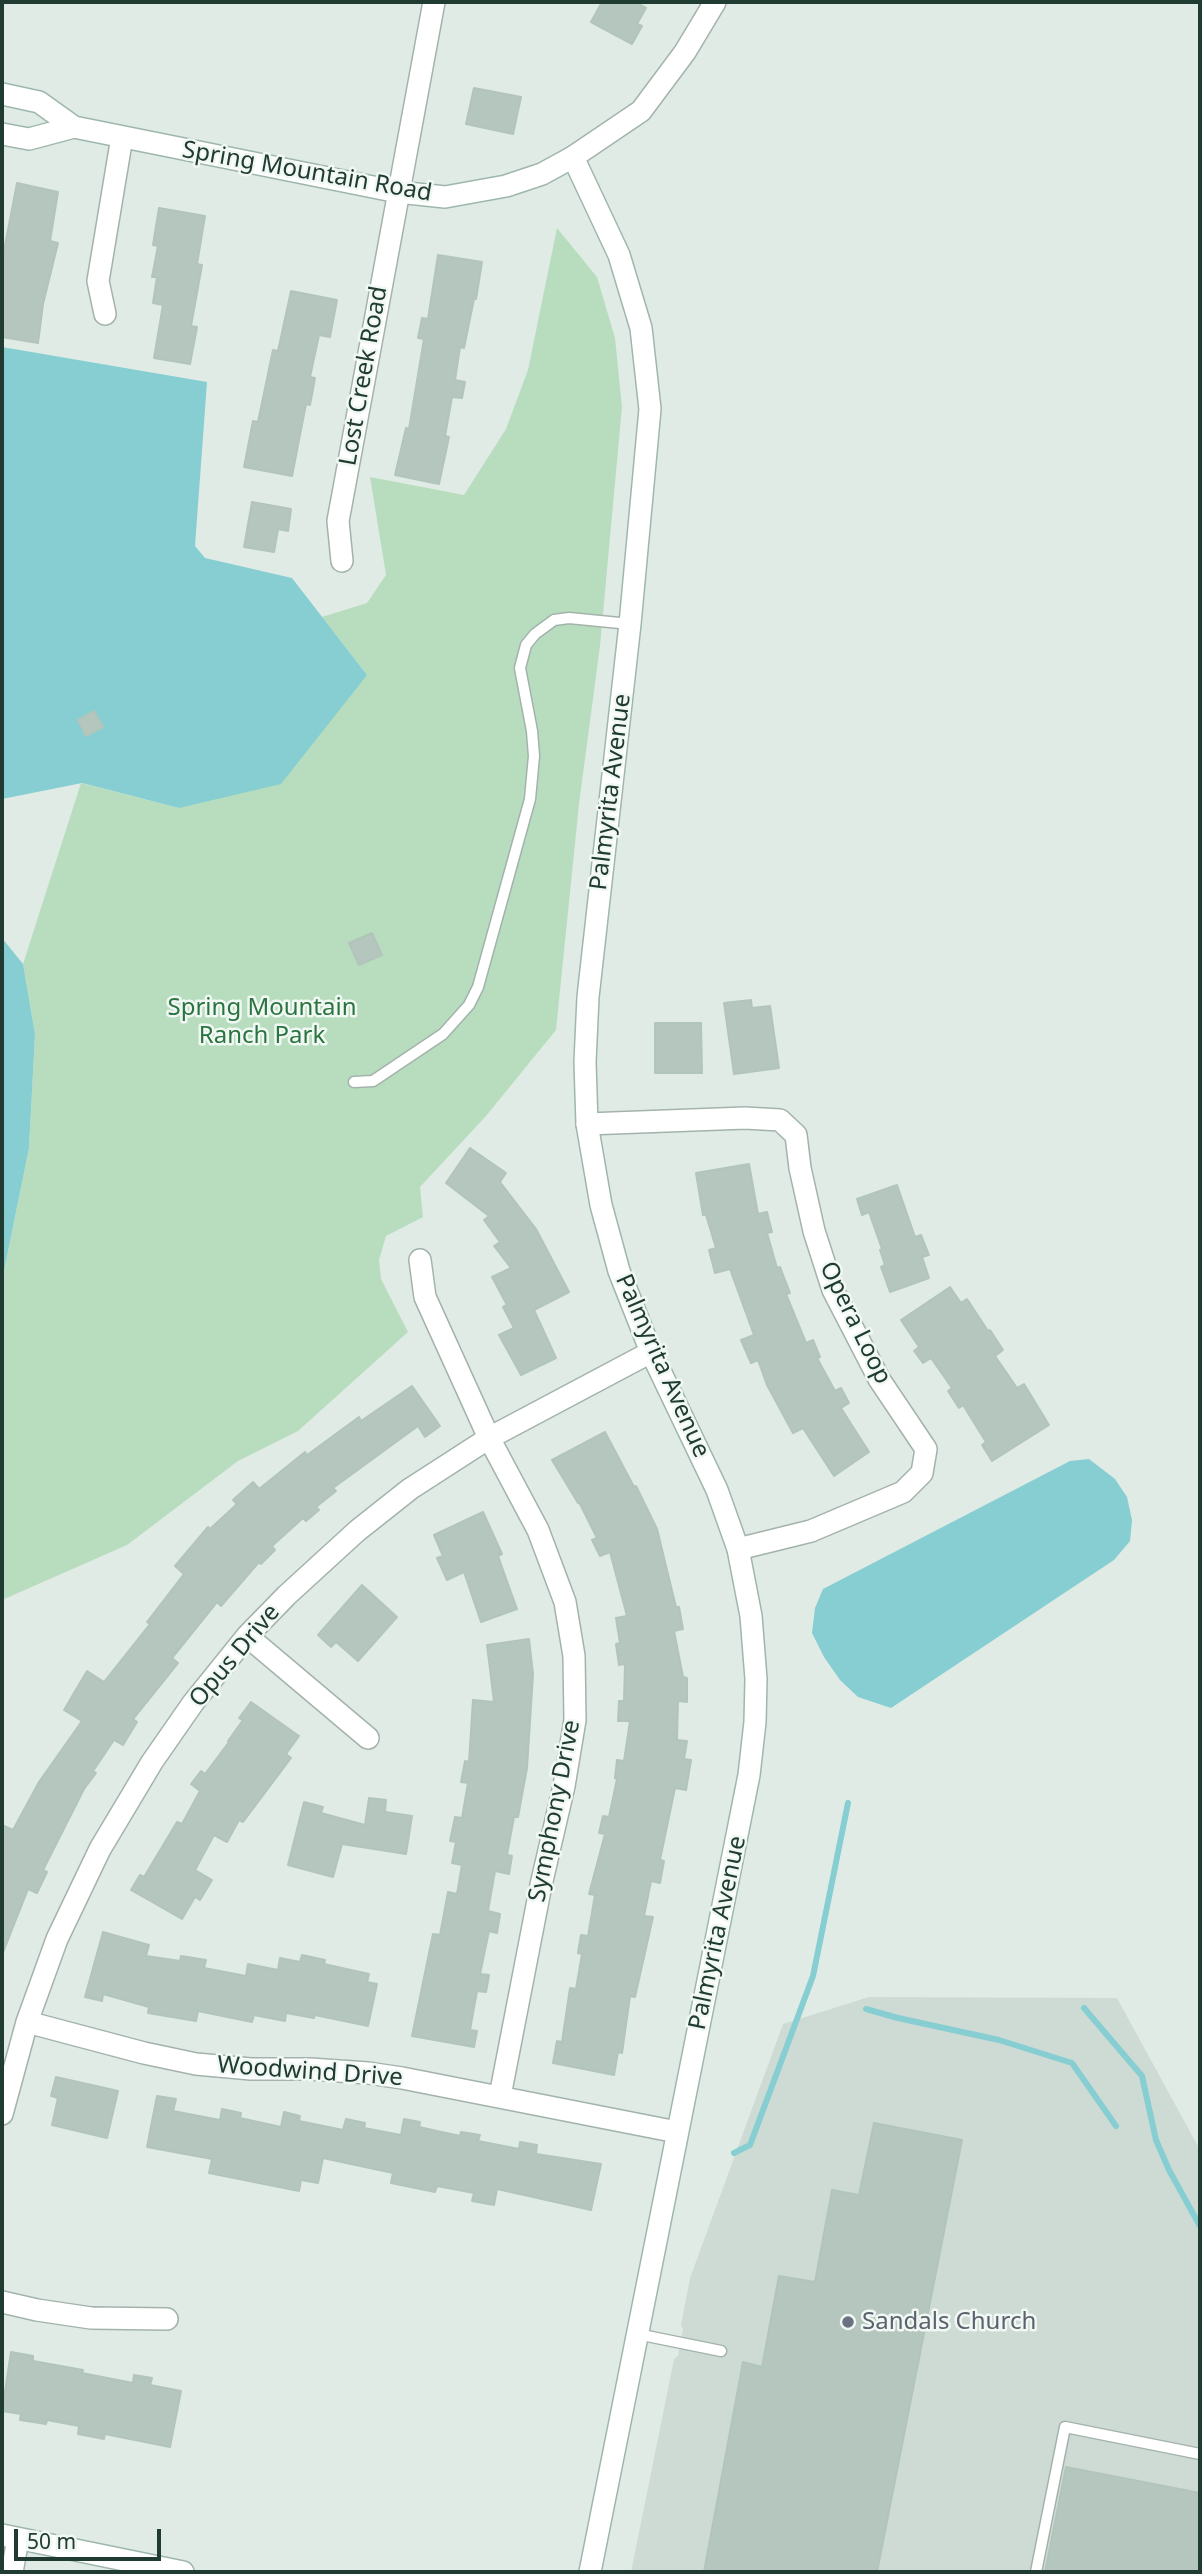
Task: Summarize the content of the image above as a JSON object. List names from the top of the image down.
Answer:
{
  "streets": {
    "street": [
      "Spring Mountain Road",
      "Lost Creek Road",
      "Palmyrita Avenue",
      "Opera Loop",
      "Opus Drive",
      "Symphony Drive",
      "Woodwind Drive"
    ]
  },
  "crossings": [
    ["Spring Mountain Road", "Lost Creek Road"],
    ["Spring Mountain Road", "Palmyrita Avenue"],
    ["Palmyrita Avenue", "Opera Loop"],
    ["Palmyrita Avenue", "Opus Drive"],
    ["Palmyrita Avenue", "Woodwind Drive"],
    ["Opus Drive", "Symphony Drive"],
    ["Opus Drive", "Woodwind Drive"],
    ["Symphony Drive", "Woodwind Drive"]
  ],
  "parks": ["Spring Mountain Ranch Park"],
  "places": ["Sandals Church"],
  "scale_bar": "50 m"
}
